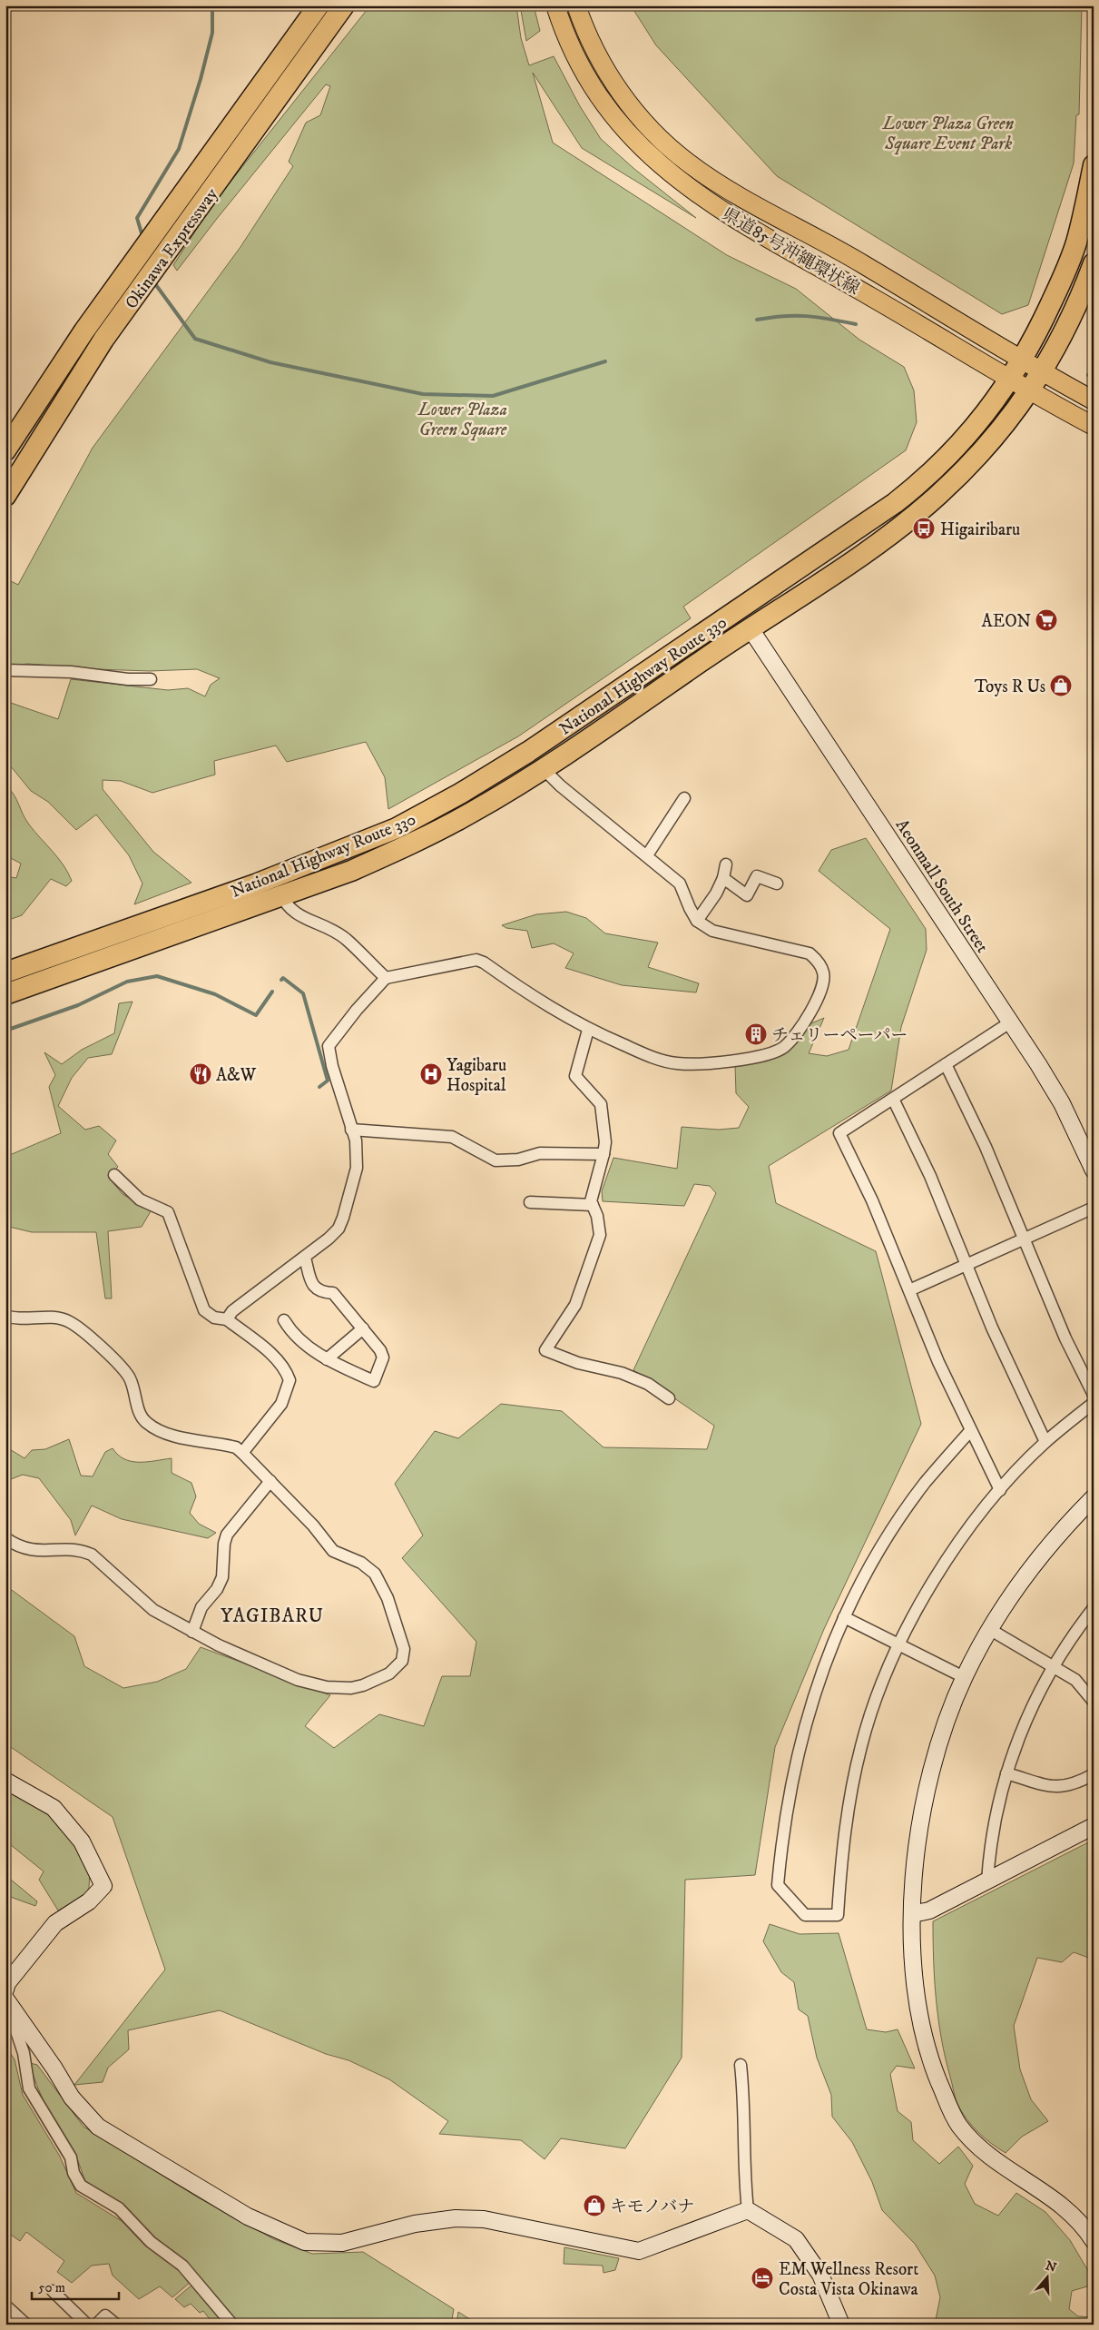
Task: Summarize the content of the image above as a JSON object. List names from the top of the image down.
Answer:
{
  "streets": {
    "highway": ["Okinawa Expressway", "National Highway Route 330"],
    "main road": ["県道85号沖縄環状線"],
    "street": ["Aeonmall South Street"]
  },
  "crossings": [
    ["県道85号沖縄環状線", "National Highway Route 330"],
    ["National Highway Route 330", "Aeonmall South Street"]
  ],
  "districts": ["YAGIBARU"],
  "parks": ["Lower Plaza Green Square Event Park", "Lower Plaza Green Square"],
  "places": {
    "bus stop": ["Higairibaru"],
    "supermarket": ["AEON"],
    "shop": ["Toys R Us", "キモノバナ"],
    "building": ["チェリーペーパー"],
    "restaurant": ["A&W"],
    "hospital": ["Yagibaru Hospital"],
    "hotel": ["EM Wellness Resort Costa Vista Okinawa"]
  },
  "scale_bar": "50 m",
  "north": "top"
}
